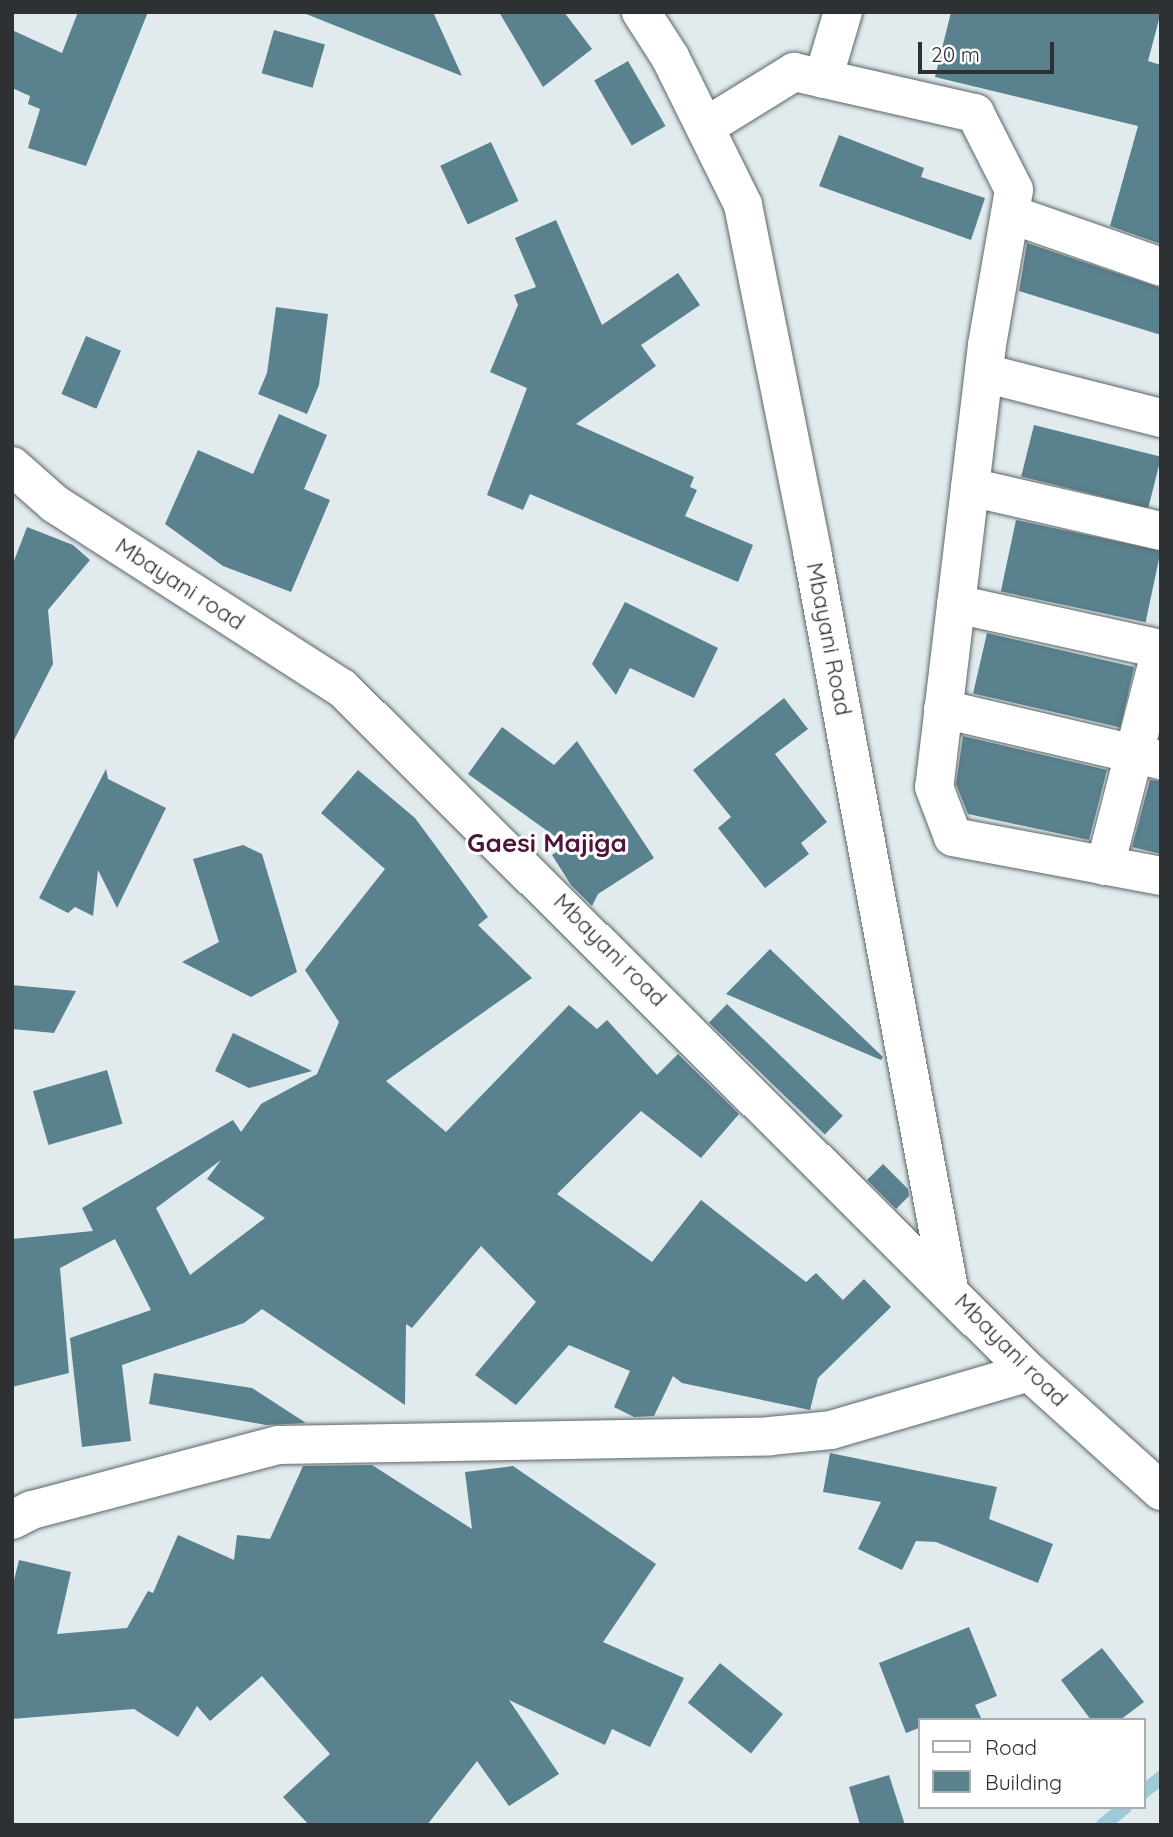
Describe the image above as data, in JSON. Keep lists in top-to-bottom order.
{
  "streets": {
    "street": ["Mbayani road", "Mbayani Road"]
  },
  "crossings": [
    ["Mbayani road", "Mbayani Road"]
  ],
  "districts": ["Gaesi Majiga"],
  "legend": ["Road", "Building"],
  "scale_bar": "20 m"
}
